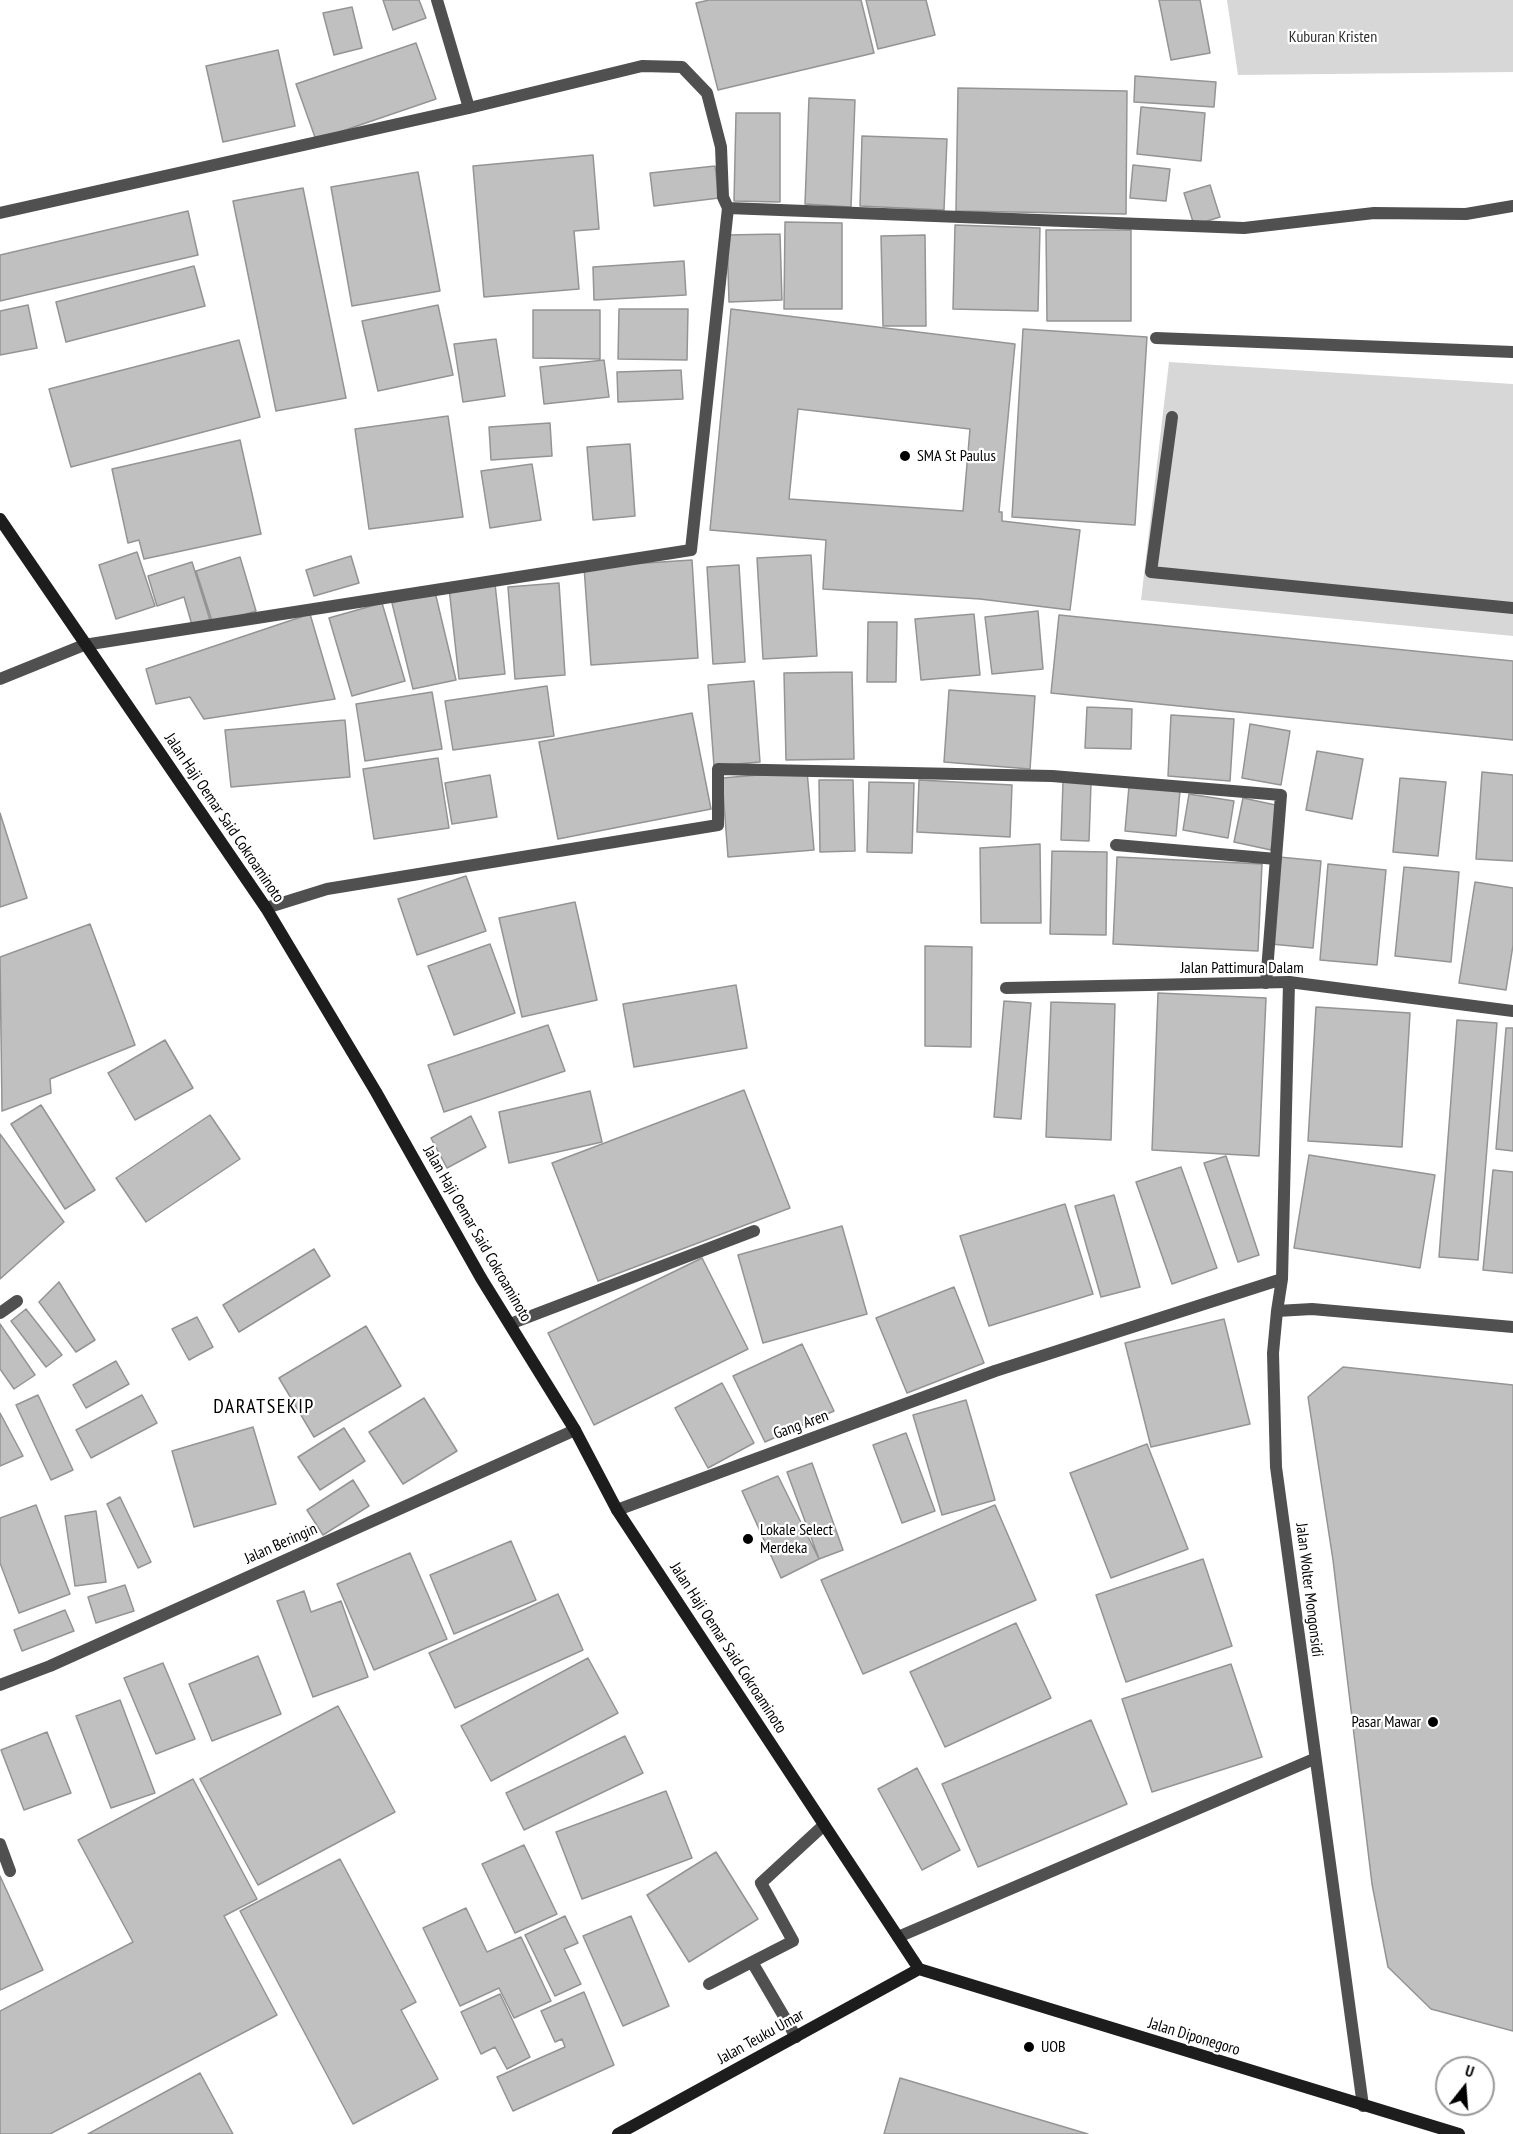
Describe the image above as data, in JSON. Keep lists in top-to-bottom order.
{
  "streets": {
    "street": [
      "Jalan Haji Oemar Said Cokroaminoto",
      "Jalan Pattimura Dalam",
      "Gang Aren",
      "Jalan Beringin",
      "Jalan Wolter Mongonsidi",
      "Jalan Teuku Umar",
      "Jalan Diponegoro"
    ]
  },
  "crossings": [
    ["Jalan Haji Oemar Said Cokroaminoto", "Gang Aren"],
    ["Jalan Haji Oemar Said Cokroaminoto", "Jalan Beringin"],
    ["Jalan Haji Oemar Said Cokroaminoto", "Jalan Teuku Umar"],
    ["Jalan Haji Oemar Said Cokroaminoto", "Jalan Diponegoro"],
    ["Jalan Pattimura Dalam", "Jalan Wolter Mongonsidi"],
    ["Gang Aren", "Jalan Wolter Mongonsidi"],
    ["Jalan Wolter Mongonsidi", "Jalan Diponegoro"],
    ["Jalan Teuku Umar", "Jalan Diponegoro"]
  ],
  "districts": ["DARATSEKIP"],
  "parks": ["Kuburan Kristen"],
  "places": [
    "SMA St Paulus",
    "Lokale Select Merdeka",
    "Pasar Mawar",
    "UOB"
  ],
  "north": "top"
}
